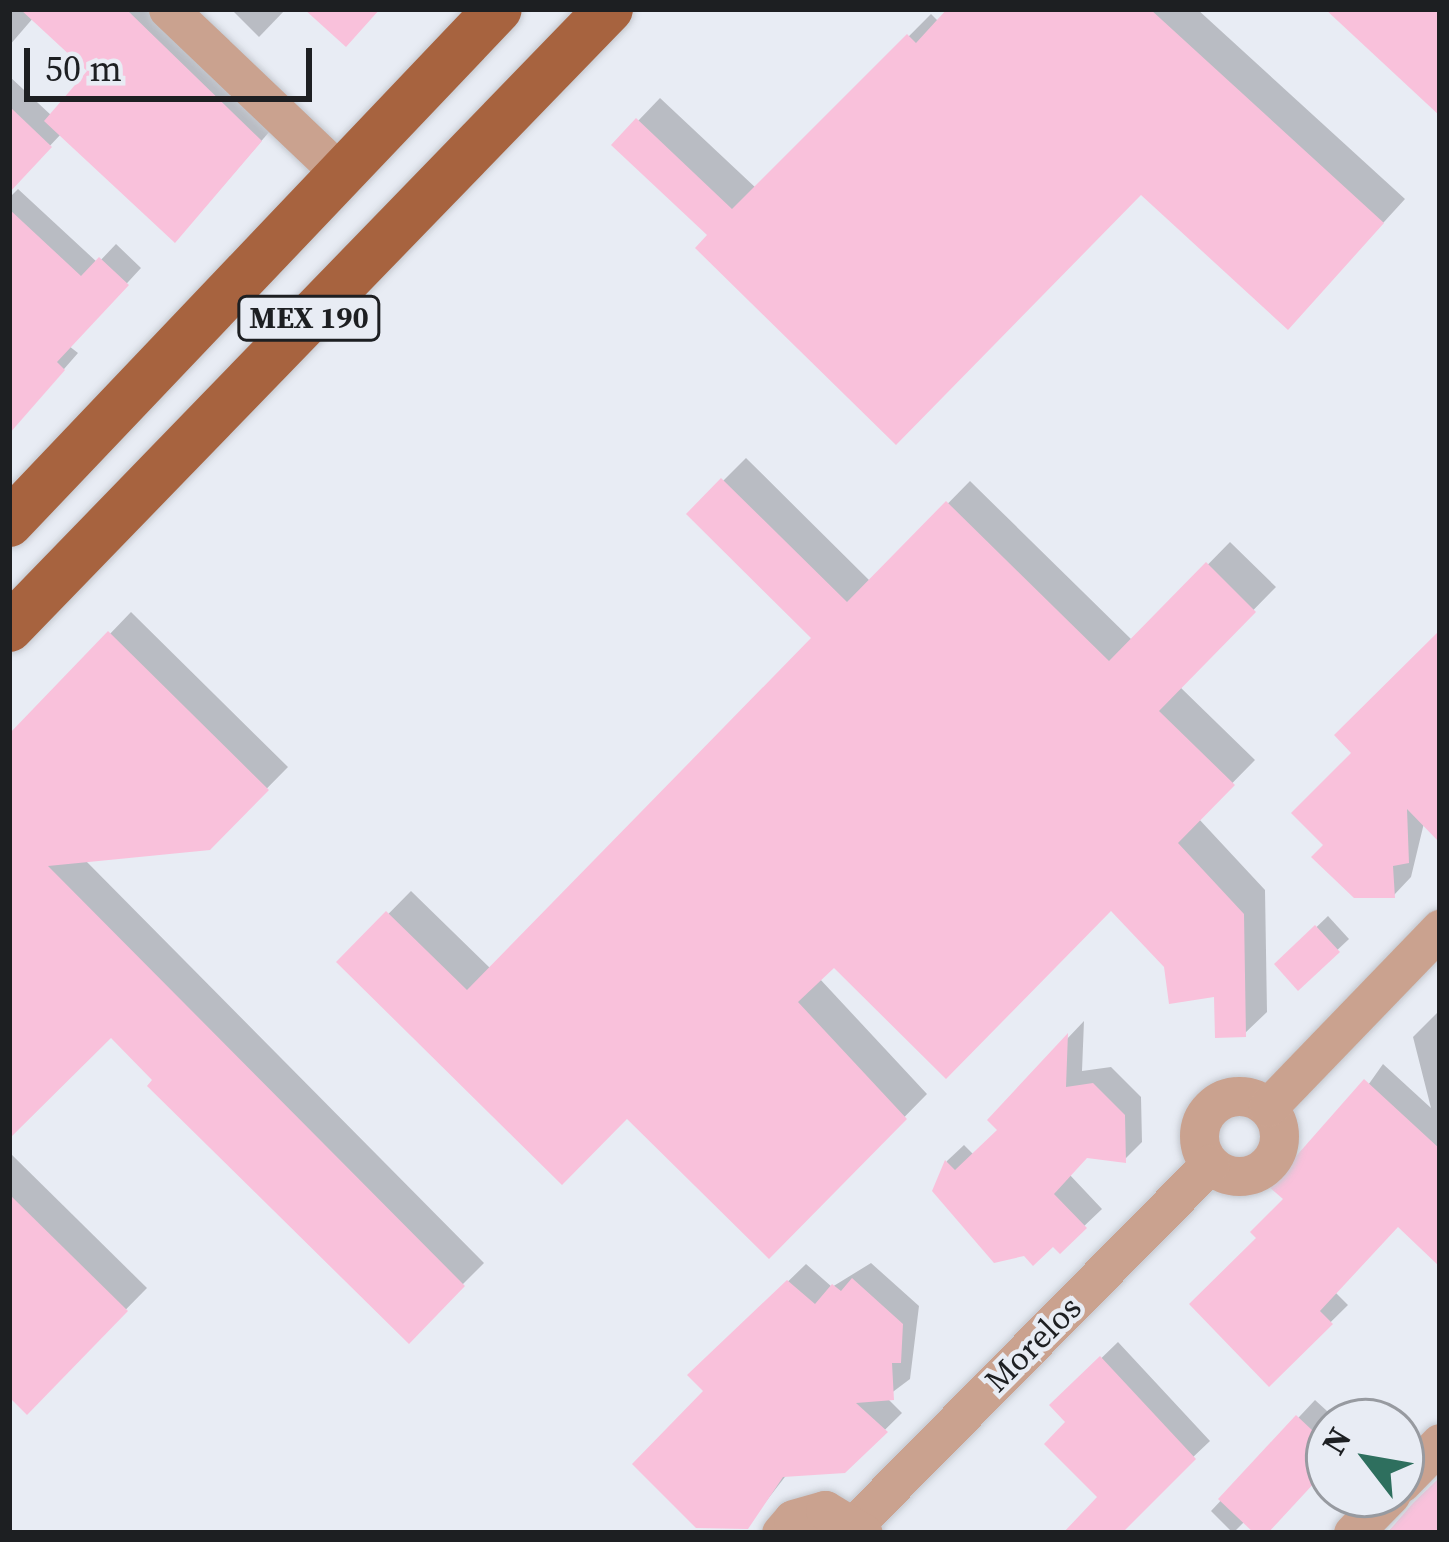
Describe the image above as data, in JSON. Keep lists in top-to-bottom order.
{
  "streets": {
    "main road": ["MEX 190"],
    "street": ["Morelos"]
  },
  "scale_bar": "50 m",
  "north": "top left"
}
